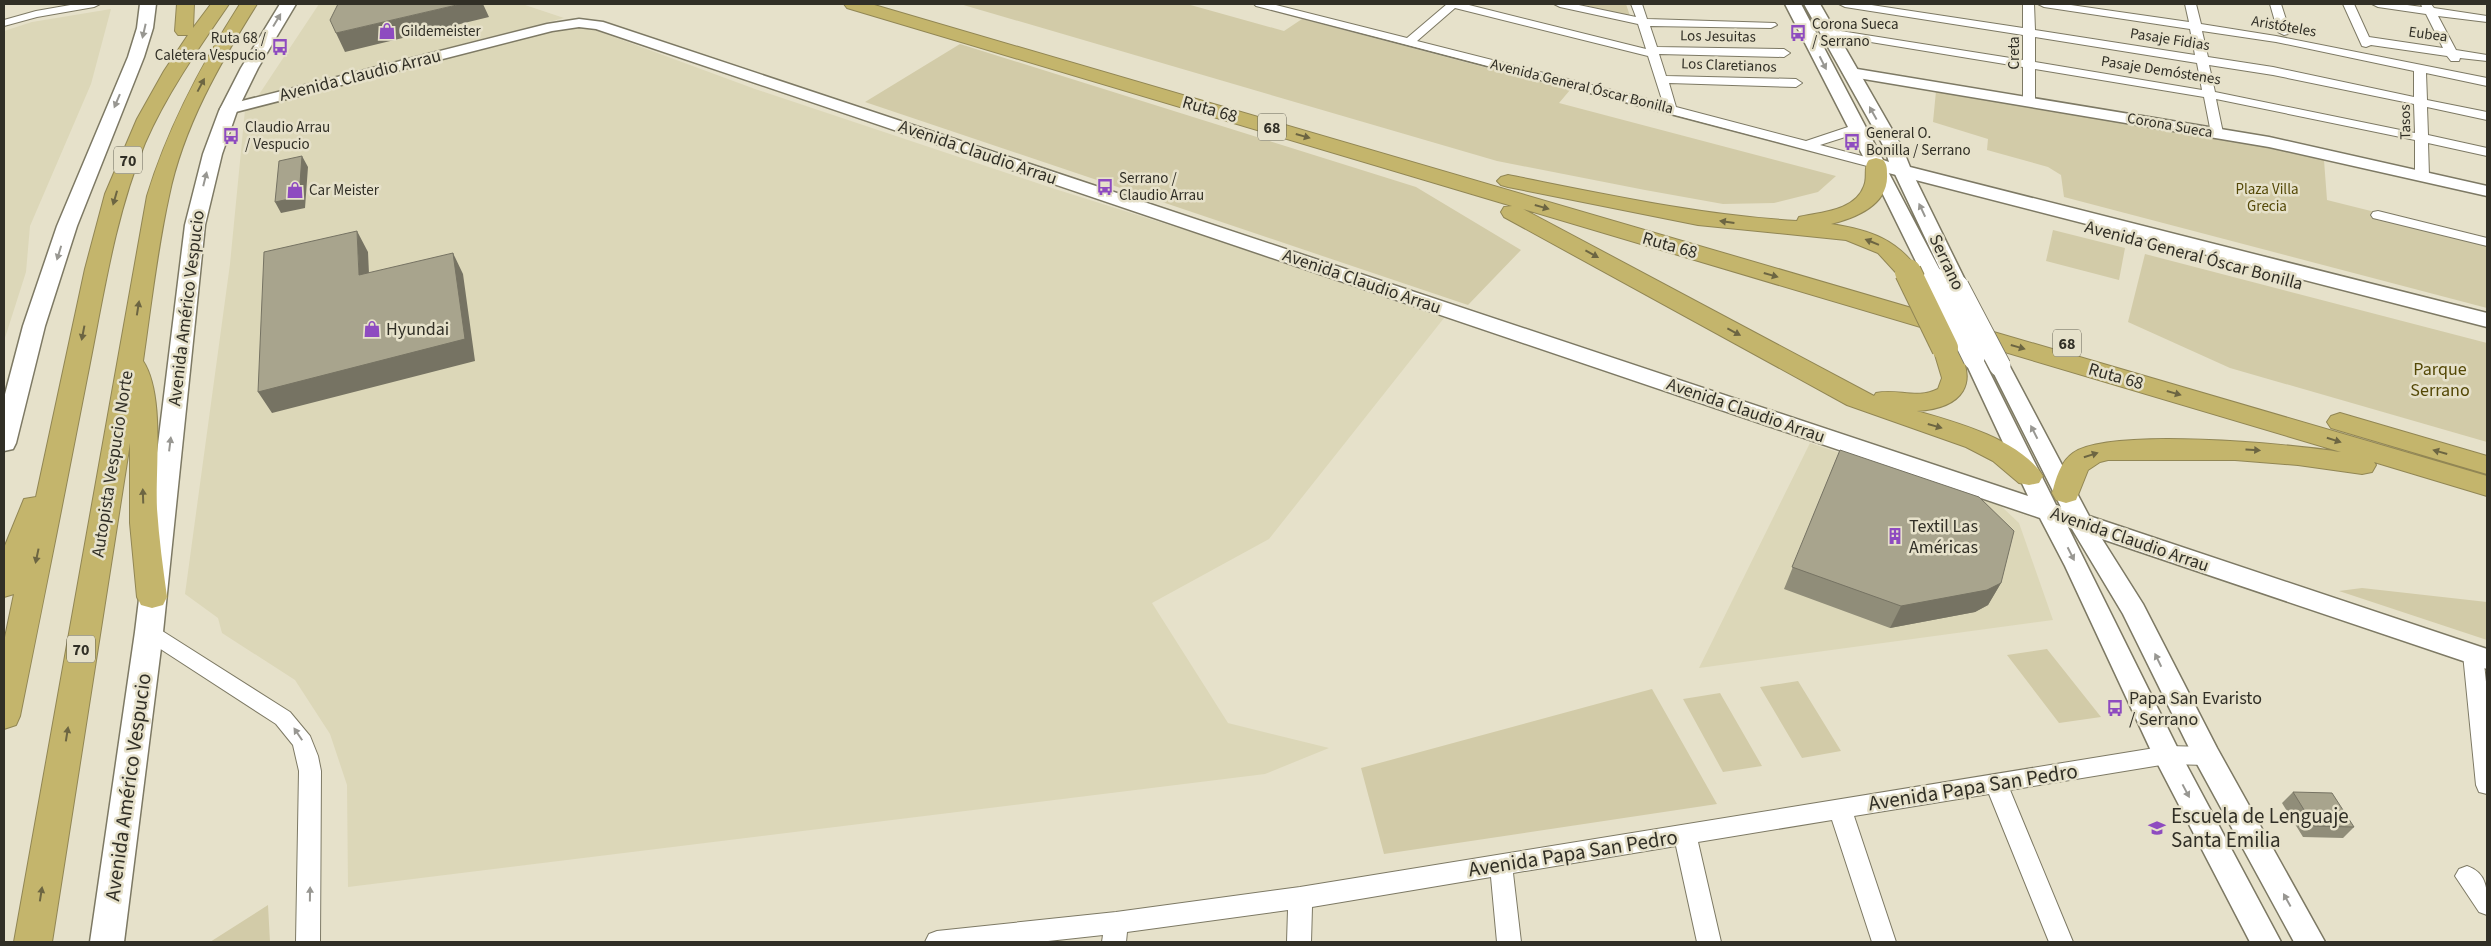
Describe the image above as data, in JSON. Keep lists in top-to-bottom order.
{
  "streets": {
    "highway": [
      "Ruta 68",
      "68",
      "70",
      "Autopista Vespucio Norte"
    ],
    "main road": ["Avenida General Óscar Bonilla", "Serrano", "Avenida Américo Vespucio"],
    "street": [
      "Aristóteles",
      "Eubea",
      "Los Jesuitas",
      "Pasaje Fidias",
      "Creta",
      "Los Claretianos",
      "Pasaje Demóstenes",
      "Avenida Claudio Arrau",
      "Tasos",
      "Corona Sueca",
      "Avenida Papa San Pedro"
    ]
  },
  "crossings": [
    ["Aristóteles", "Tasos"],
    ["Pasaje Fidias", "Creta"],
    ["Pasaje Fidias", "Tasos"],
    ["Creta", "Pasaje Demóstenes"],
    ["Creta", "Corona Sueca"],
    ["Pasaje Demóstenes", "Tasos"],
    ["Pasaje Demóstenes", "Serrano"],
    ["Avenida Claudio Arrau", "Serrano"],
    ["Avenida Claudio Arrau", "Avenida Américo Vespucio"],
    ["Avenida General Óscar Bonilla", "Serrano"],
    ["Tasos", "Corona Sueca"],
    ["Corona Sueca", "Serrano"]
  ],
  "parks": ["Plaza Villa Grecia", "Parque Serrano"],
  "places": {
    "shop": ["Gildemeister", "Car Meister", "Hyundai"],
    "bus stop": [
      "Corona Sueca / Serrano",
      "Ruta 68 / Caletera Vespucio",
      "Claudio Arrau / Vespucio",
      "General O. Bonilla / Serrano",
      "Serrano / Claudio Arrau",
      "Papa San Evaristo / Serrano"
    ],
    "building": ["Textil Las Américas"],
    "school or university": ["Escuela de Lenguaje Santa Emilia"]
  }
}
